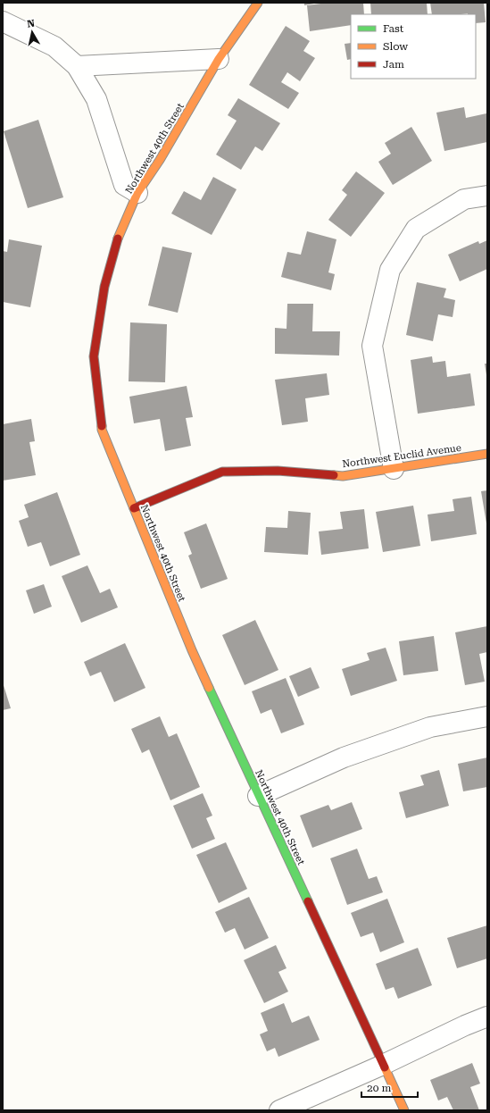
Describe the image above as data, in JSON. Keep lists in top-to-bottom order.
{
  "streets": {
    "street": ["Northwest 40th Street", "Northwest Euclid Avenue"]
  },
  "crossings": [
    ["Northwest 40th Street", "Northwest Euclid Avenue"]
  ],
  "legend": ["Fast", "Slow", "Jam"],
  "scale_bar": "20 m",
  "north": "top"
}
